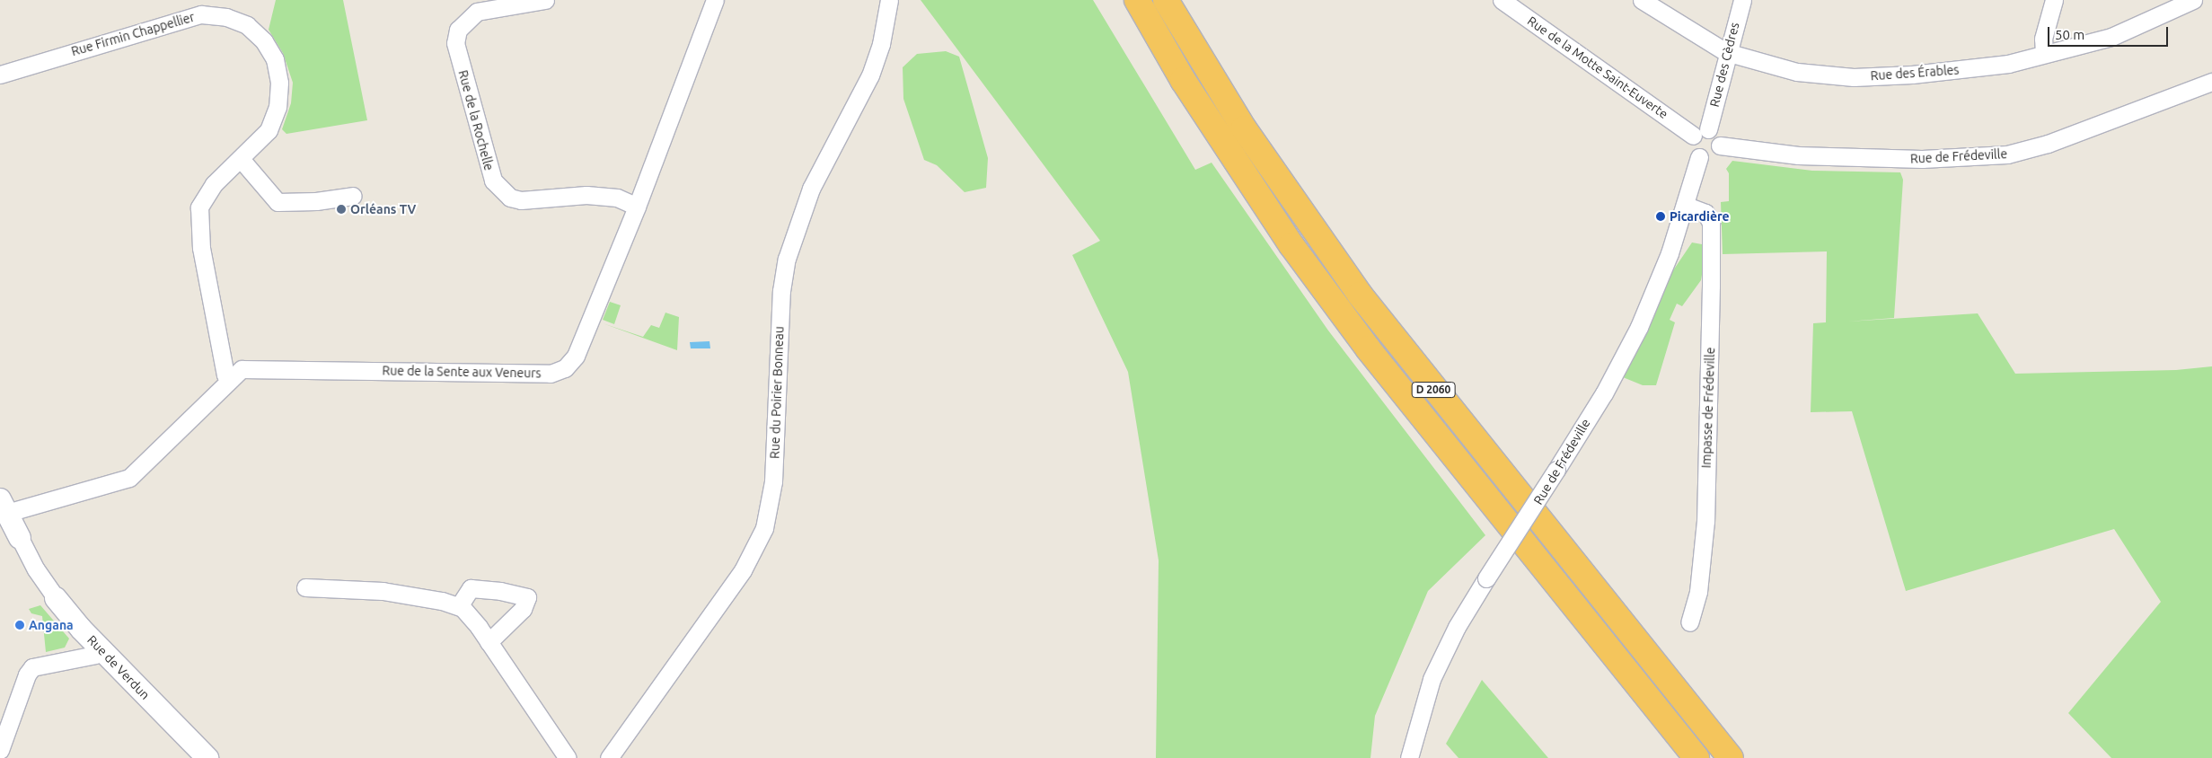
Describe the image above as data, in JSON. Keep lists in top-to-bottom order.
{
  "streets": {
    "highway": ["D 2060"],
    "street": [
      "Rue Firmin Chappellier",
      "Rue des Cèdres",
      "Rue de la Motte Saint-Euverte",
      "Rue des Érables",
      "Rue de la Rochelle",
      "Rue de Frédeville",
      "Rue de la Sente aux Veneurs",
      "Rue du Poirier Bonneau",
      "Impasse de Frédeville",
      "Rue de Verdun"
    ]
  },
  "crossings": [
    ["Rue Firmin Chappellier", "Rue de la Sente aux Veneurs"],
    ["Rue des Cèdres", "Rue de la Motte Saint-Euverte"],
    ["Rue des Cèdres", "Rue des Érables"],
    ["Rue des Cèdres", "Rue de Frédeville"],
    ["Rue de la Motte Saint-Euverte", "Rue de Frédeville"],
    ["Rue de la Rochelle", "Rue de la Sente aux Veneurs"],
    ["Rue de Frédeville", "Impasse de Frédeville"],
    ["Rue de la Sente aux Veneurs", "Rue de Verdun"]
  ],
  "places": ["Orléans TV", "Picardière", "Angana"],
  "scale_bar": "50 m"
}
